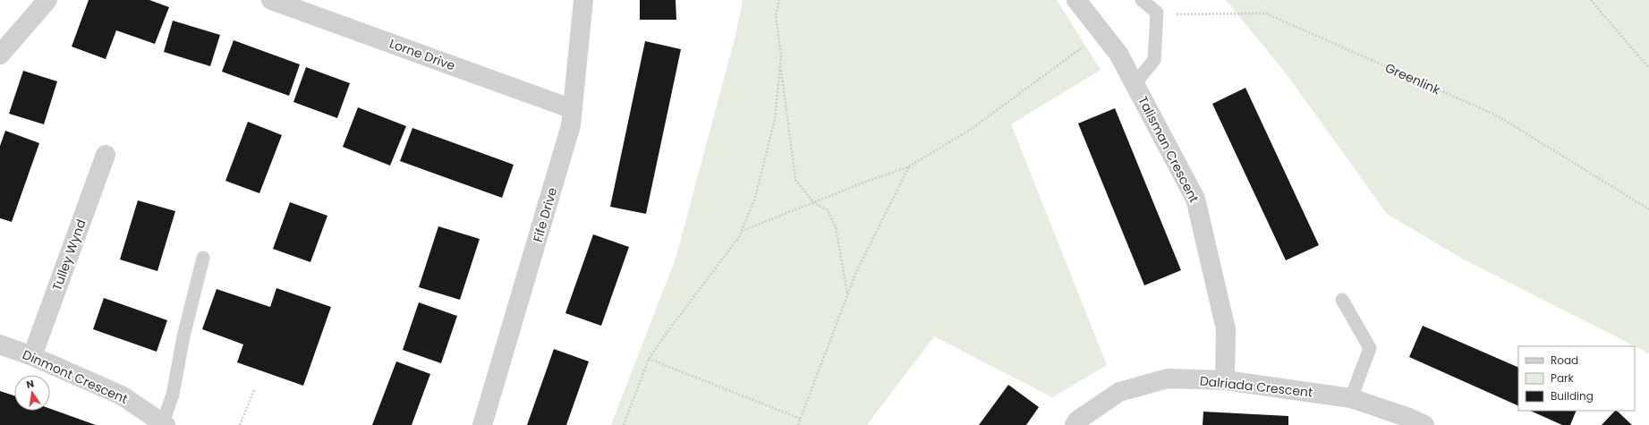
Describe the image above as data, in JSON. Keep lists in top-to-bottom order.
{
  "streets": {
    "street": [
      "Lorne Drive",
      "Talisman Crescent",
      "Fife Drive",
      "Tulley Wynd",
      "Dinmont Crescent",
      "Dalriada Crescent"
    ],
    "path": ["Greenlink"]
  },
  "crossings": [
    ["Lorne Drive", "Fife Drive"],
    ["Talisman Crescent", "Dalriada Crescent"],
    ["Tulley Wynd", "Dinmont Crescent"]
  ],
  "legend": ["Road", "Park", "Building"],
  "north": "top"
}
